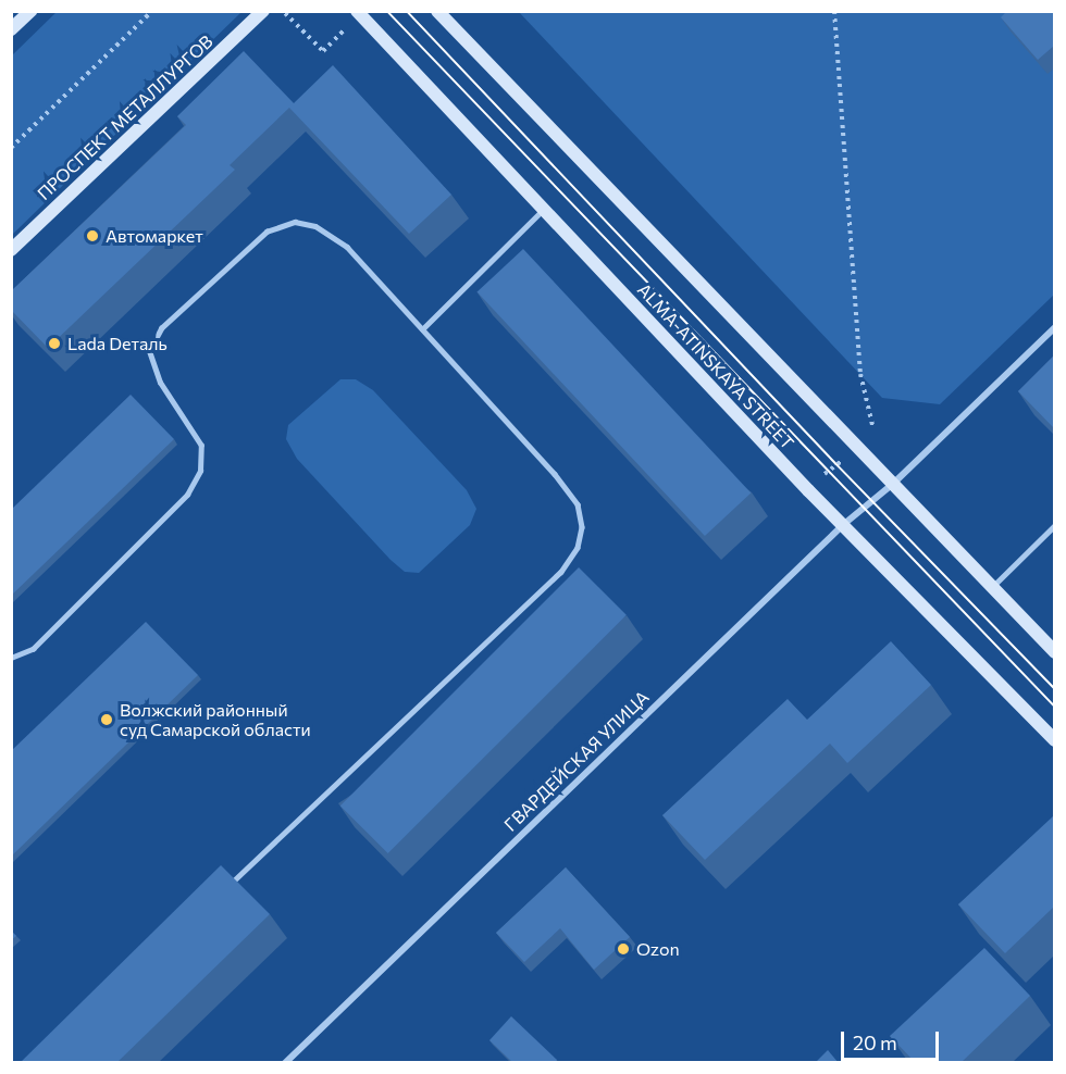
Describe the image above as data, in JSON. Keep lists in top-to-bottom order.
{
  "streets": {
    "street": ["ПРОСПЕКТ МЕТАЛЛУРГОВ", "ALMA-ATINSKAYA STREET", "ГВАРДЕЙСКАЯ УЛИЦА"]
  },
  "crossings": [
    ["ALMA-ATINSKAYA STREET", "ГВАРДЕЙСКАЯ УЛИЦА"]
  ],
  "places": [
    "Автомаркет",
    "Lada Dеталь",
    "Волжский районный суд Самарской области",
    "Ozon"
  ],
  "scale_bar": "20 m"
}
